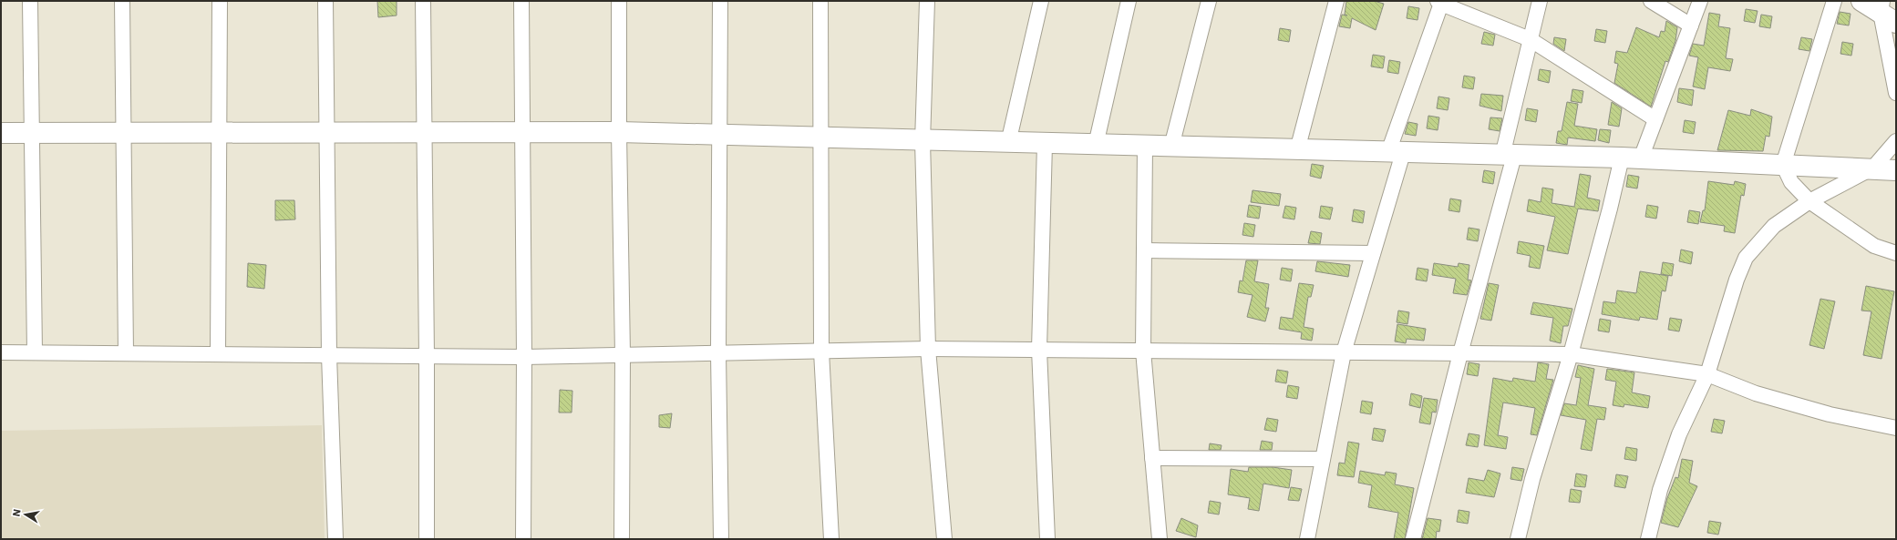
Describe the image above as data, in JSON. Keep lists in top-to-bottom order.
{
  "north": "left"
}
